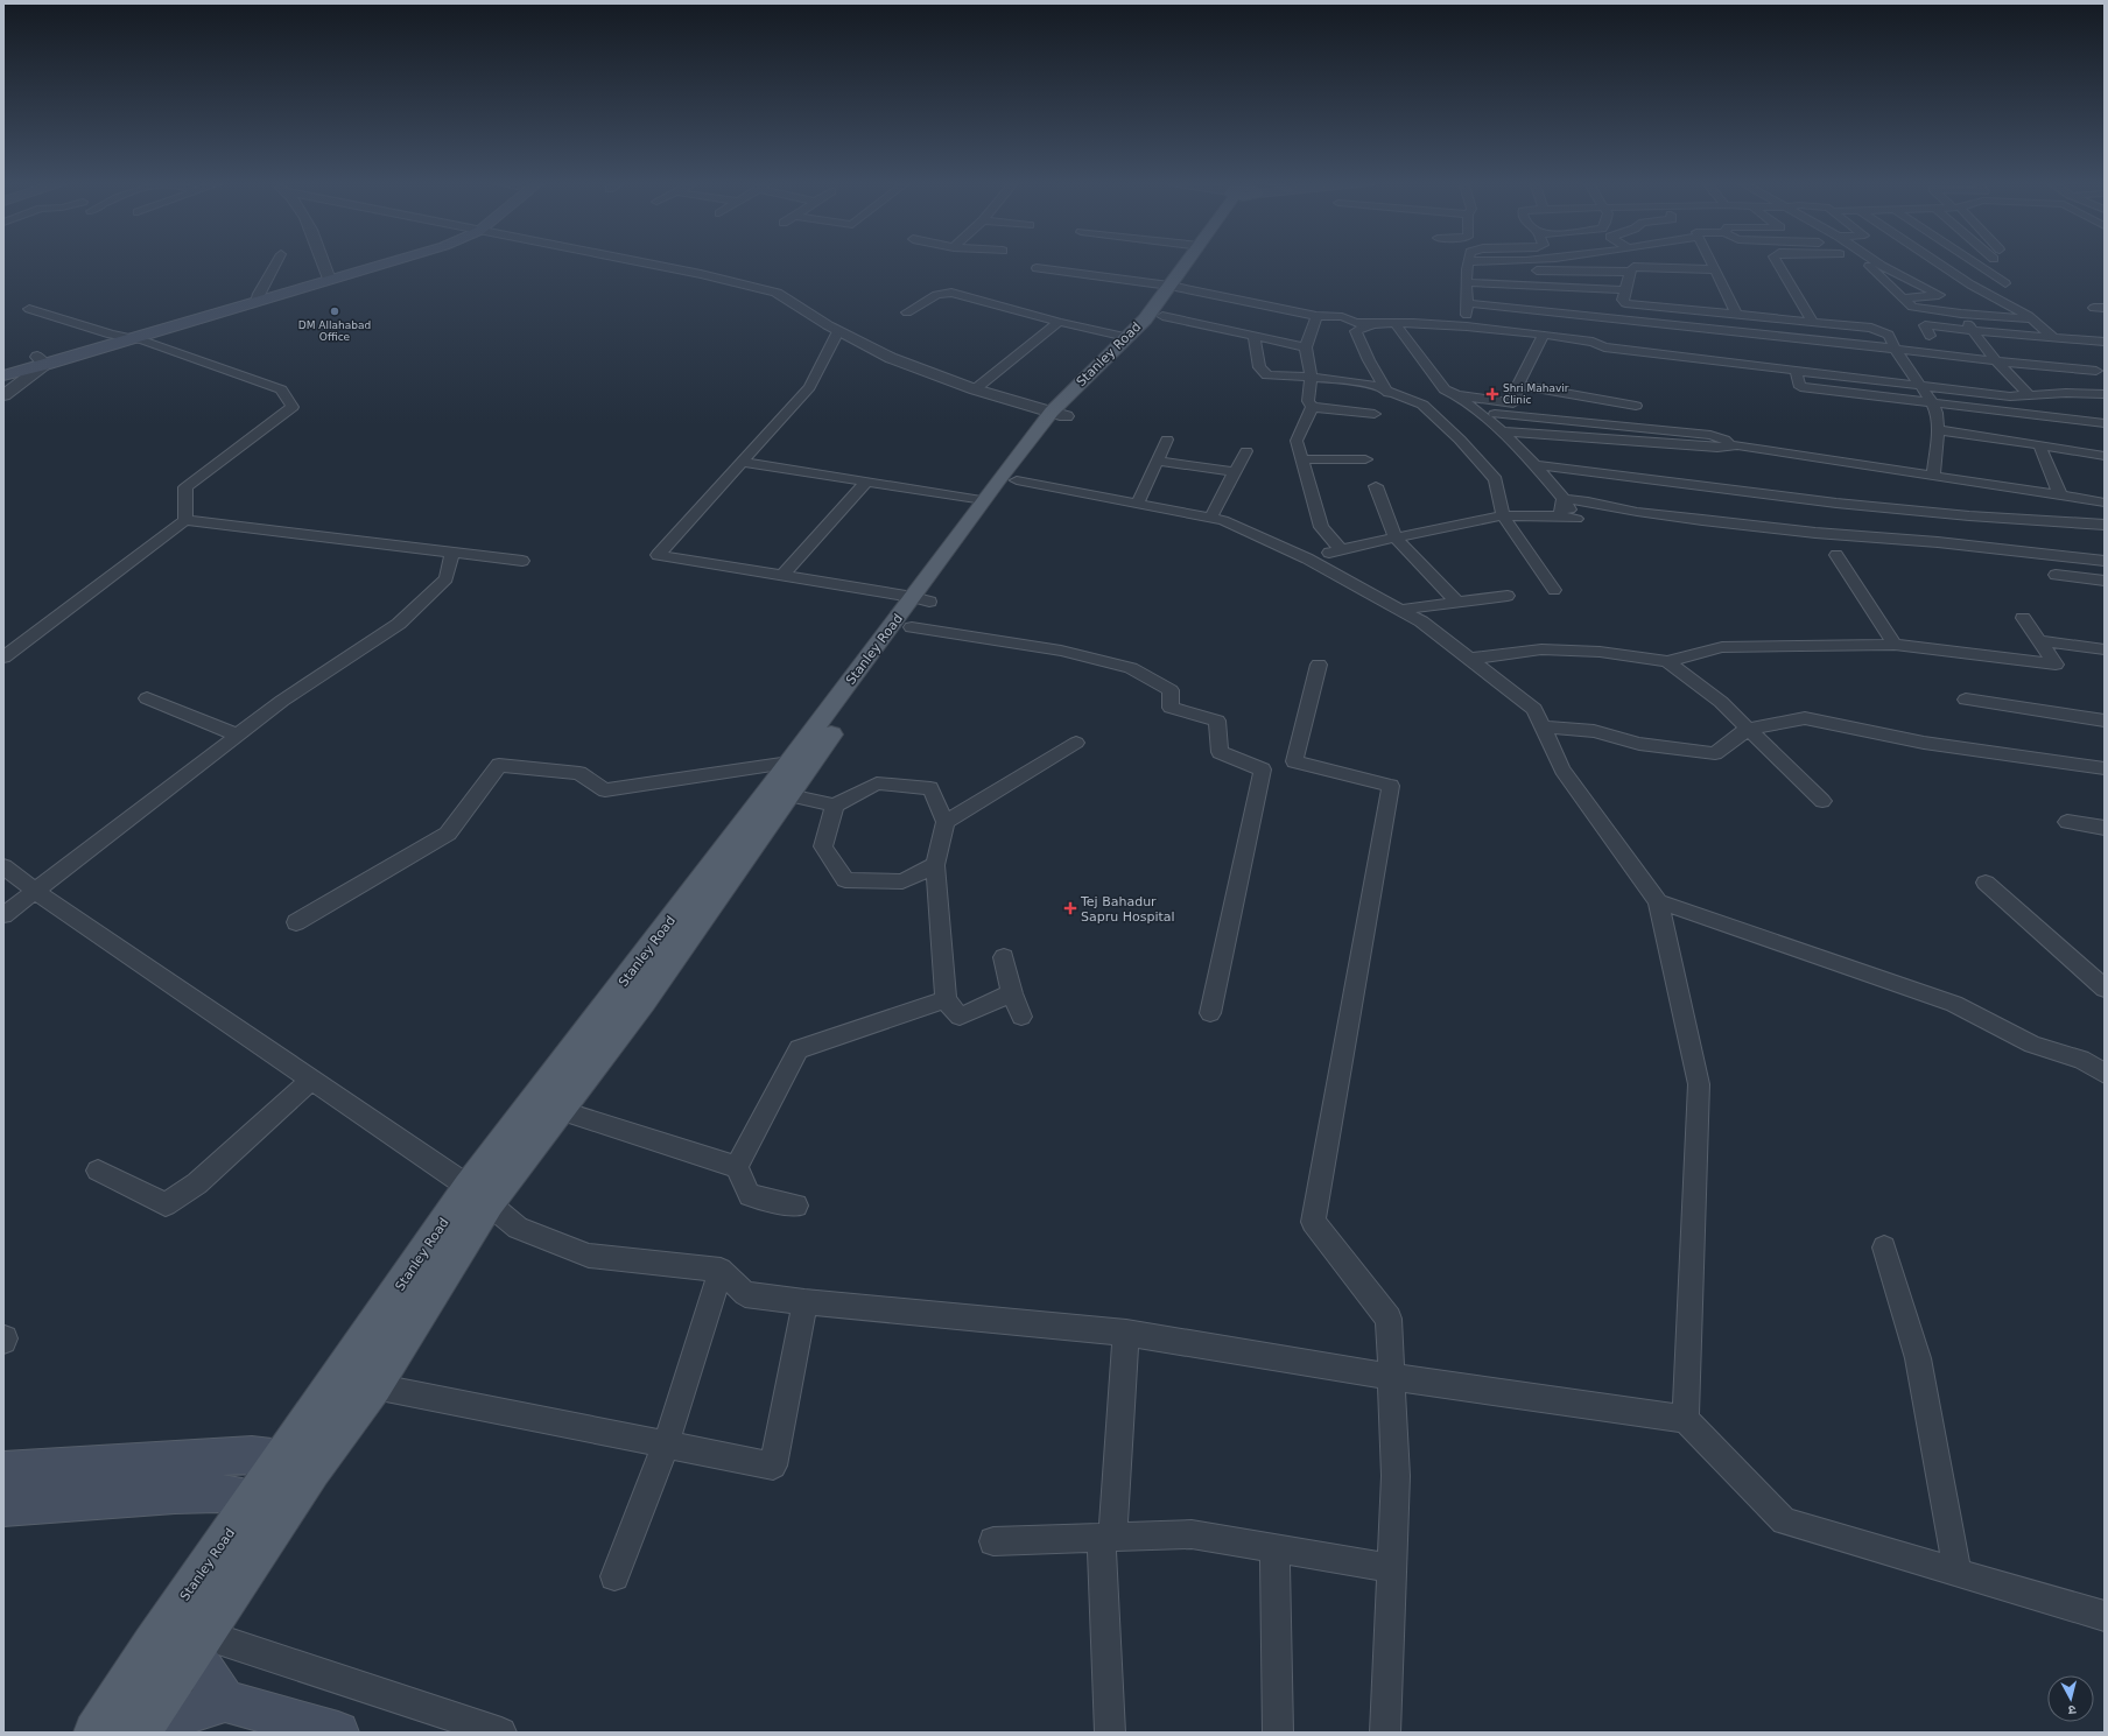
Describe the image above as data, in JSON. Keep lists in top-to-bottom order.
{
  "streets": {
    "main road": ["Stanley Road"]
  },
  "places": {
    "other": ["DM Allahabad Office"],
    "health": ["Shri Mahavir Clinic", "Tej Bahadur Sapru Hospital"]
  },
  "north": "bottom"
}
